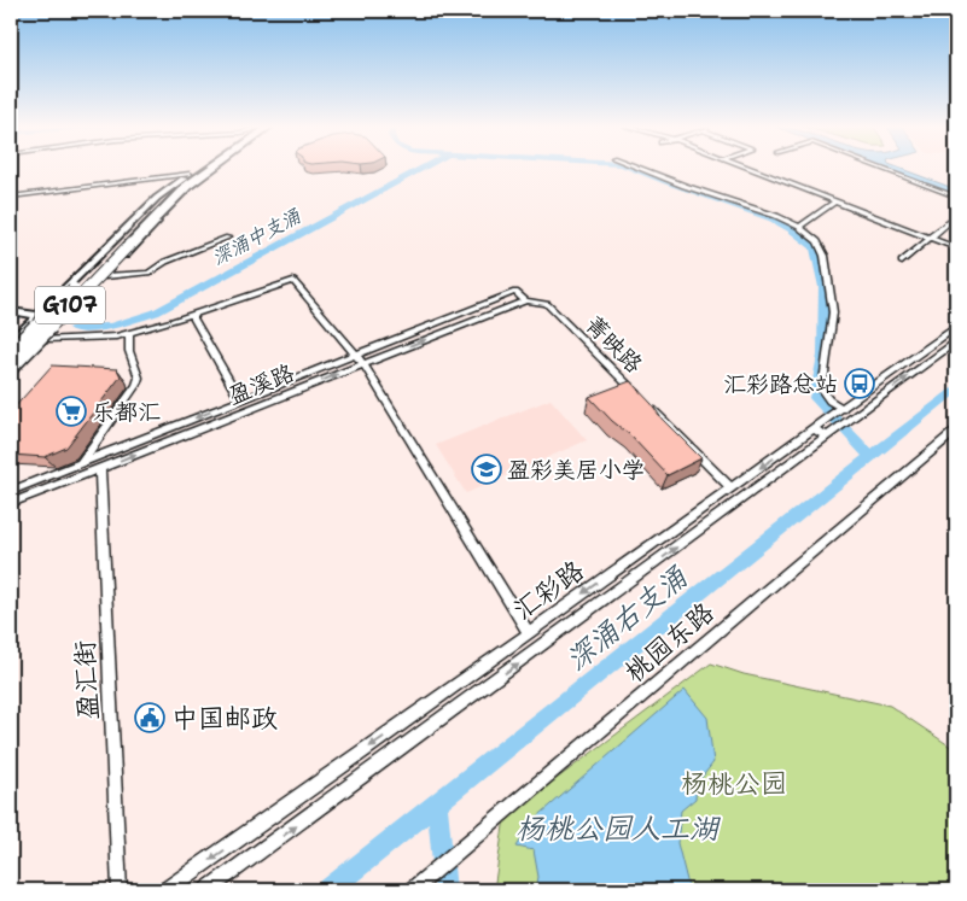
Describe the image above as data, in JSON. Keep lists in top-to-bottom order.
{
  "streets": {
    "highway": ["G107"],
    "street": [
      "菁映路",
      "盈溪路",
      "汇彩路",
      "桃园东路",
      "盈汇街"
    ]
  },
  "crossings": [
    ["菁映路", "盈溪路"],
    ["菁映路", "汇彩路"],
    ["盈溪路", "盈汇街"]
  ],
  "water": ["深涌中支涌", "深涌右支涌", "杨桃公园人工湖"],
  "parks": ["杨桃公园"],
  "places": {
    "bus stop": ["汇彩路总站"],
    "supermarket": ["乐都汇"],
    "school or university": ["盈彩美居小学"],
    "public building": ["中国邮政"]
  }
}
